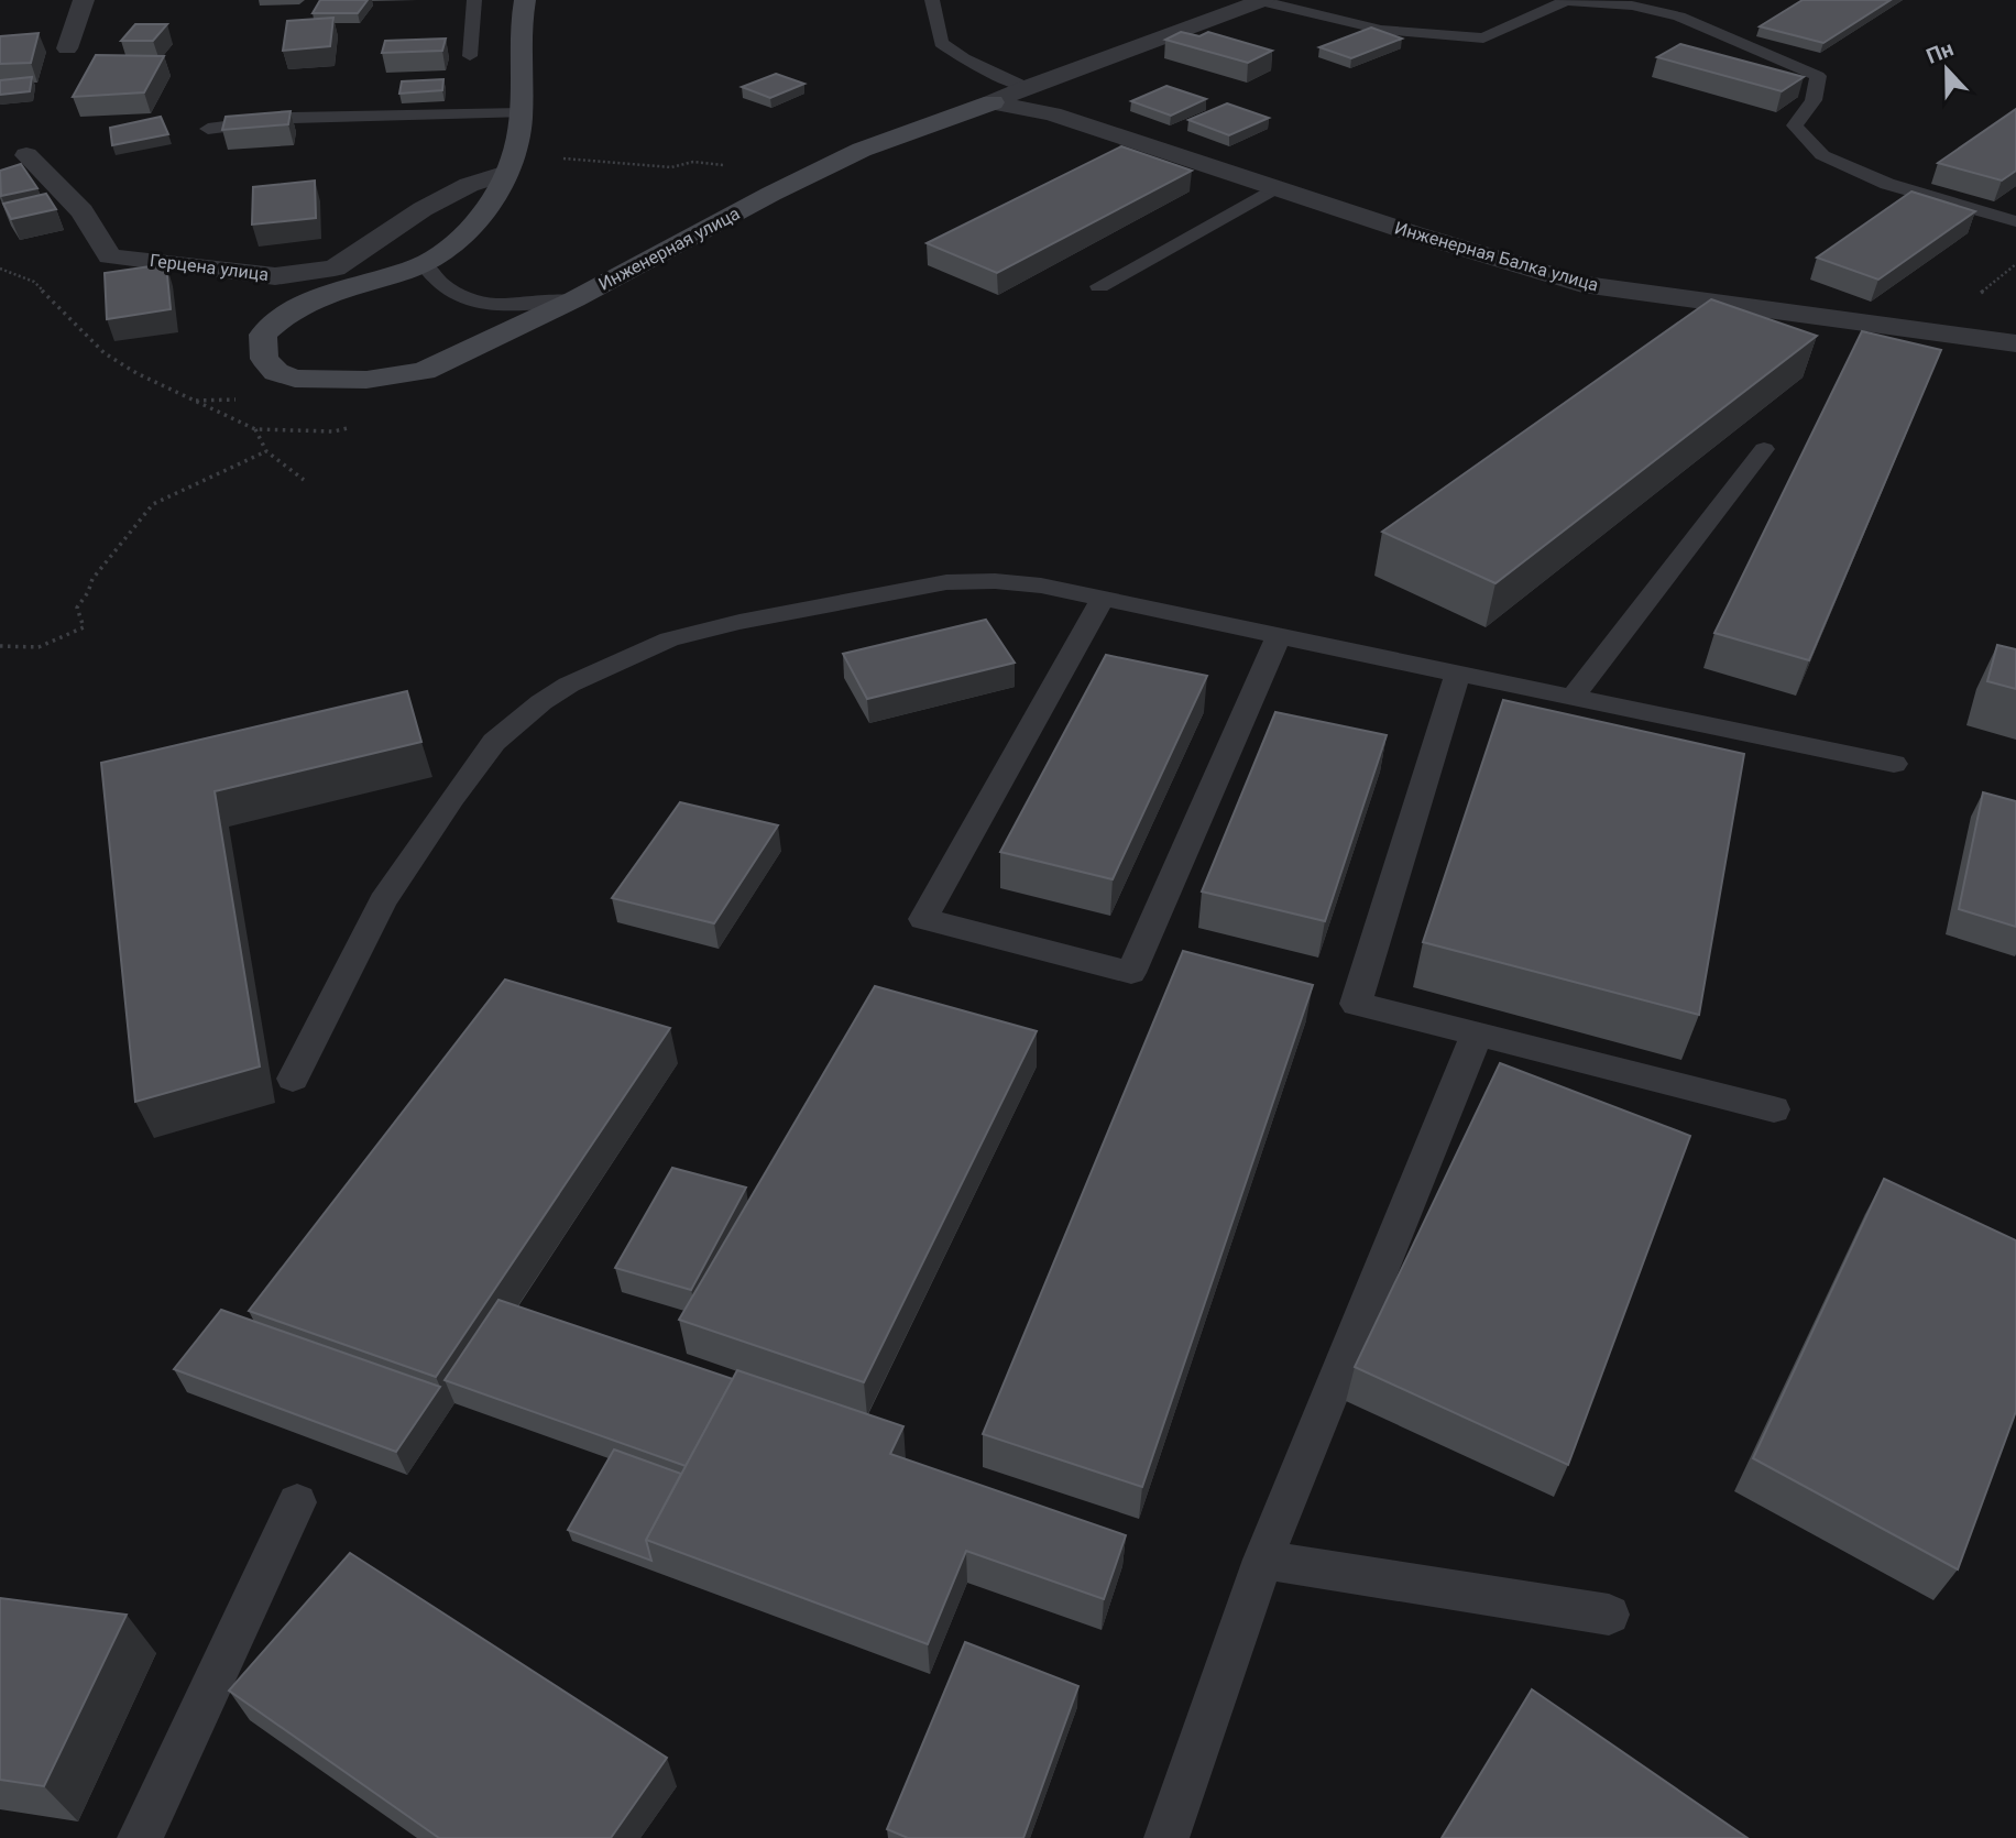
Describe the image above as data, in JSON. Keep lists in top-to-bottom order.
{
  "streets": {
    "street": ["Инженерная улица", "Инженерная Балка улица", "Герцена улица"]
  },
  "crossings": [
    ["Инженерная улица", "Инженерная Балка улица"]
  ],
  "north": "top"
}
